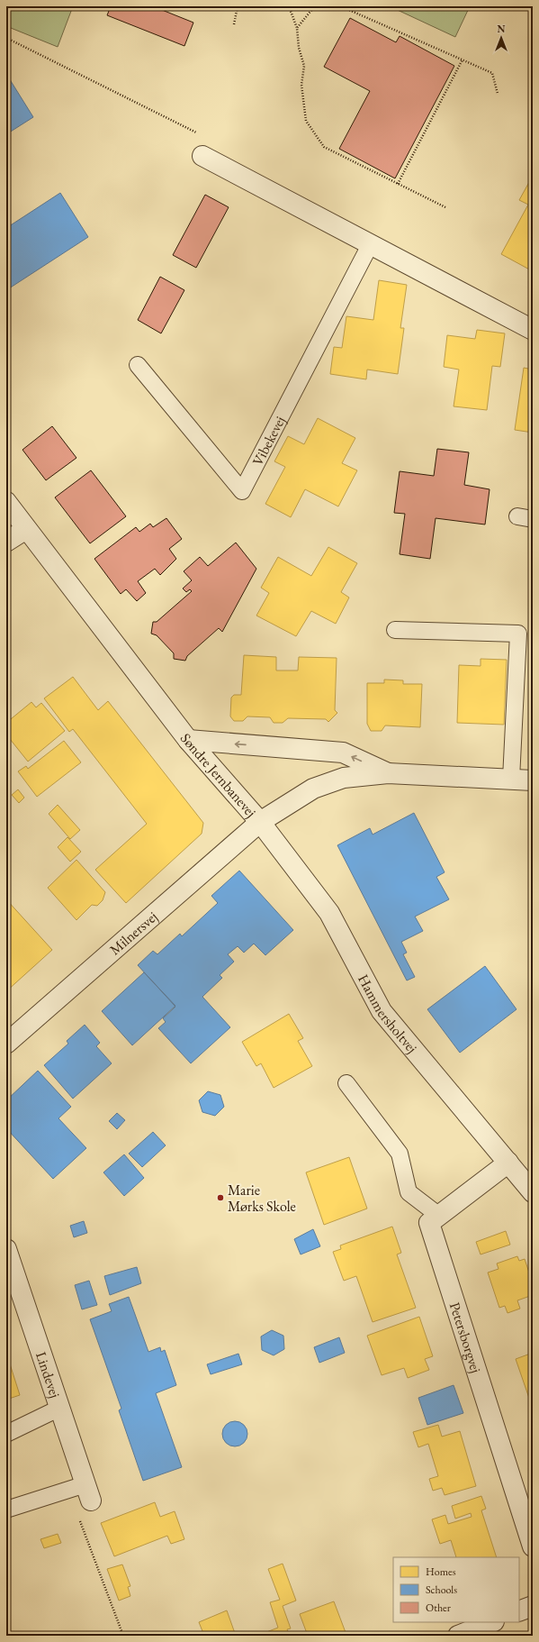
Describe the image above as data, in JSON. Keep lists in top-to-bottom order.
{
  "streets": {
    "street": [
      "Søndre Jernbanevej",
      "Milnersvej",
      "Hammersholtvej",
      "Petersborgvej",
      "Lindevej"
    ],
    "lane": ["Vibekevej"]
  },
  "crossings": [
    ["Søndre Jernbanevej", "Milnersvej"],
    ["Søndre Jernbanevej", "Hammersholtvej"],
    ["Milnersvej", "Hammersholtvej"],
    ["Hammersholtvej", "Petersborgvej"]
  ],
  "places": ["Marie Mørks Skole"],
  "legend": ["Homes", "Schools", "Other"],
  "north": "top"
}
